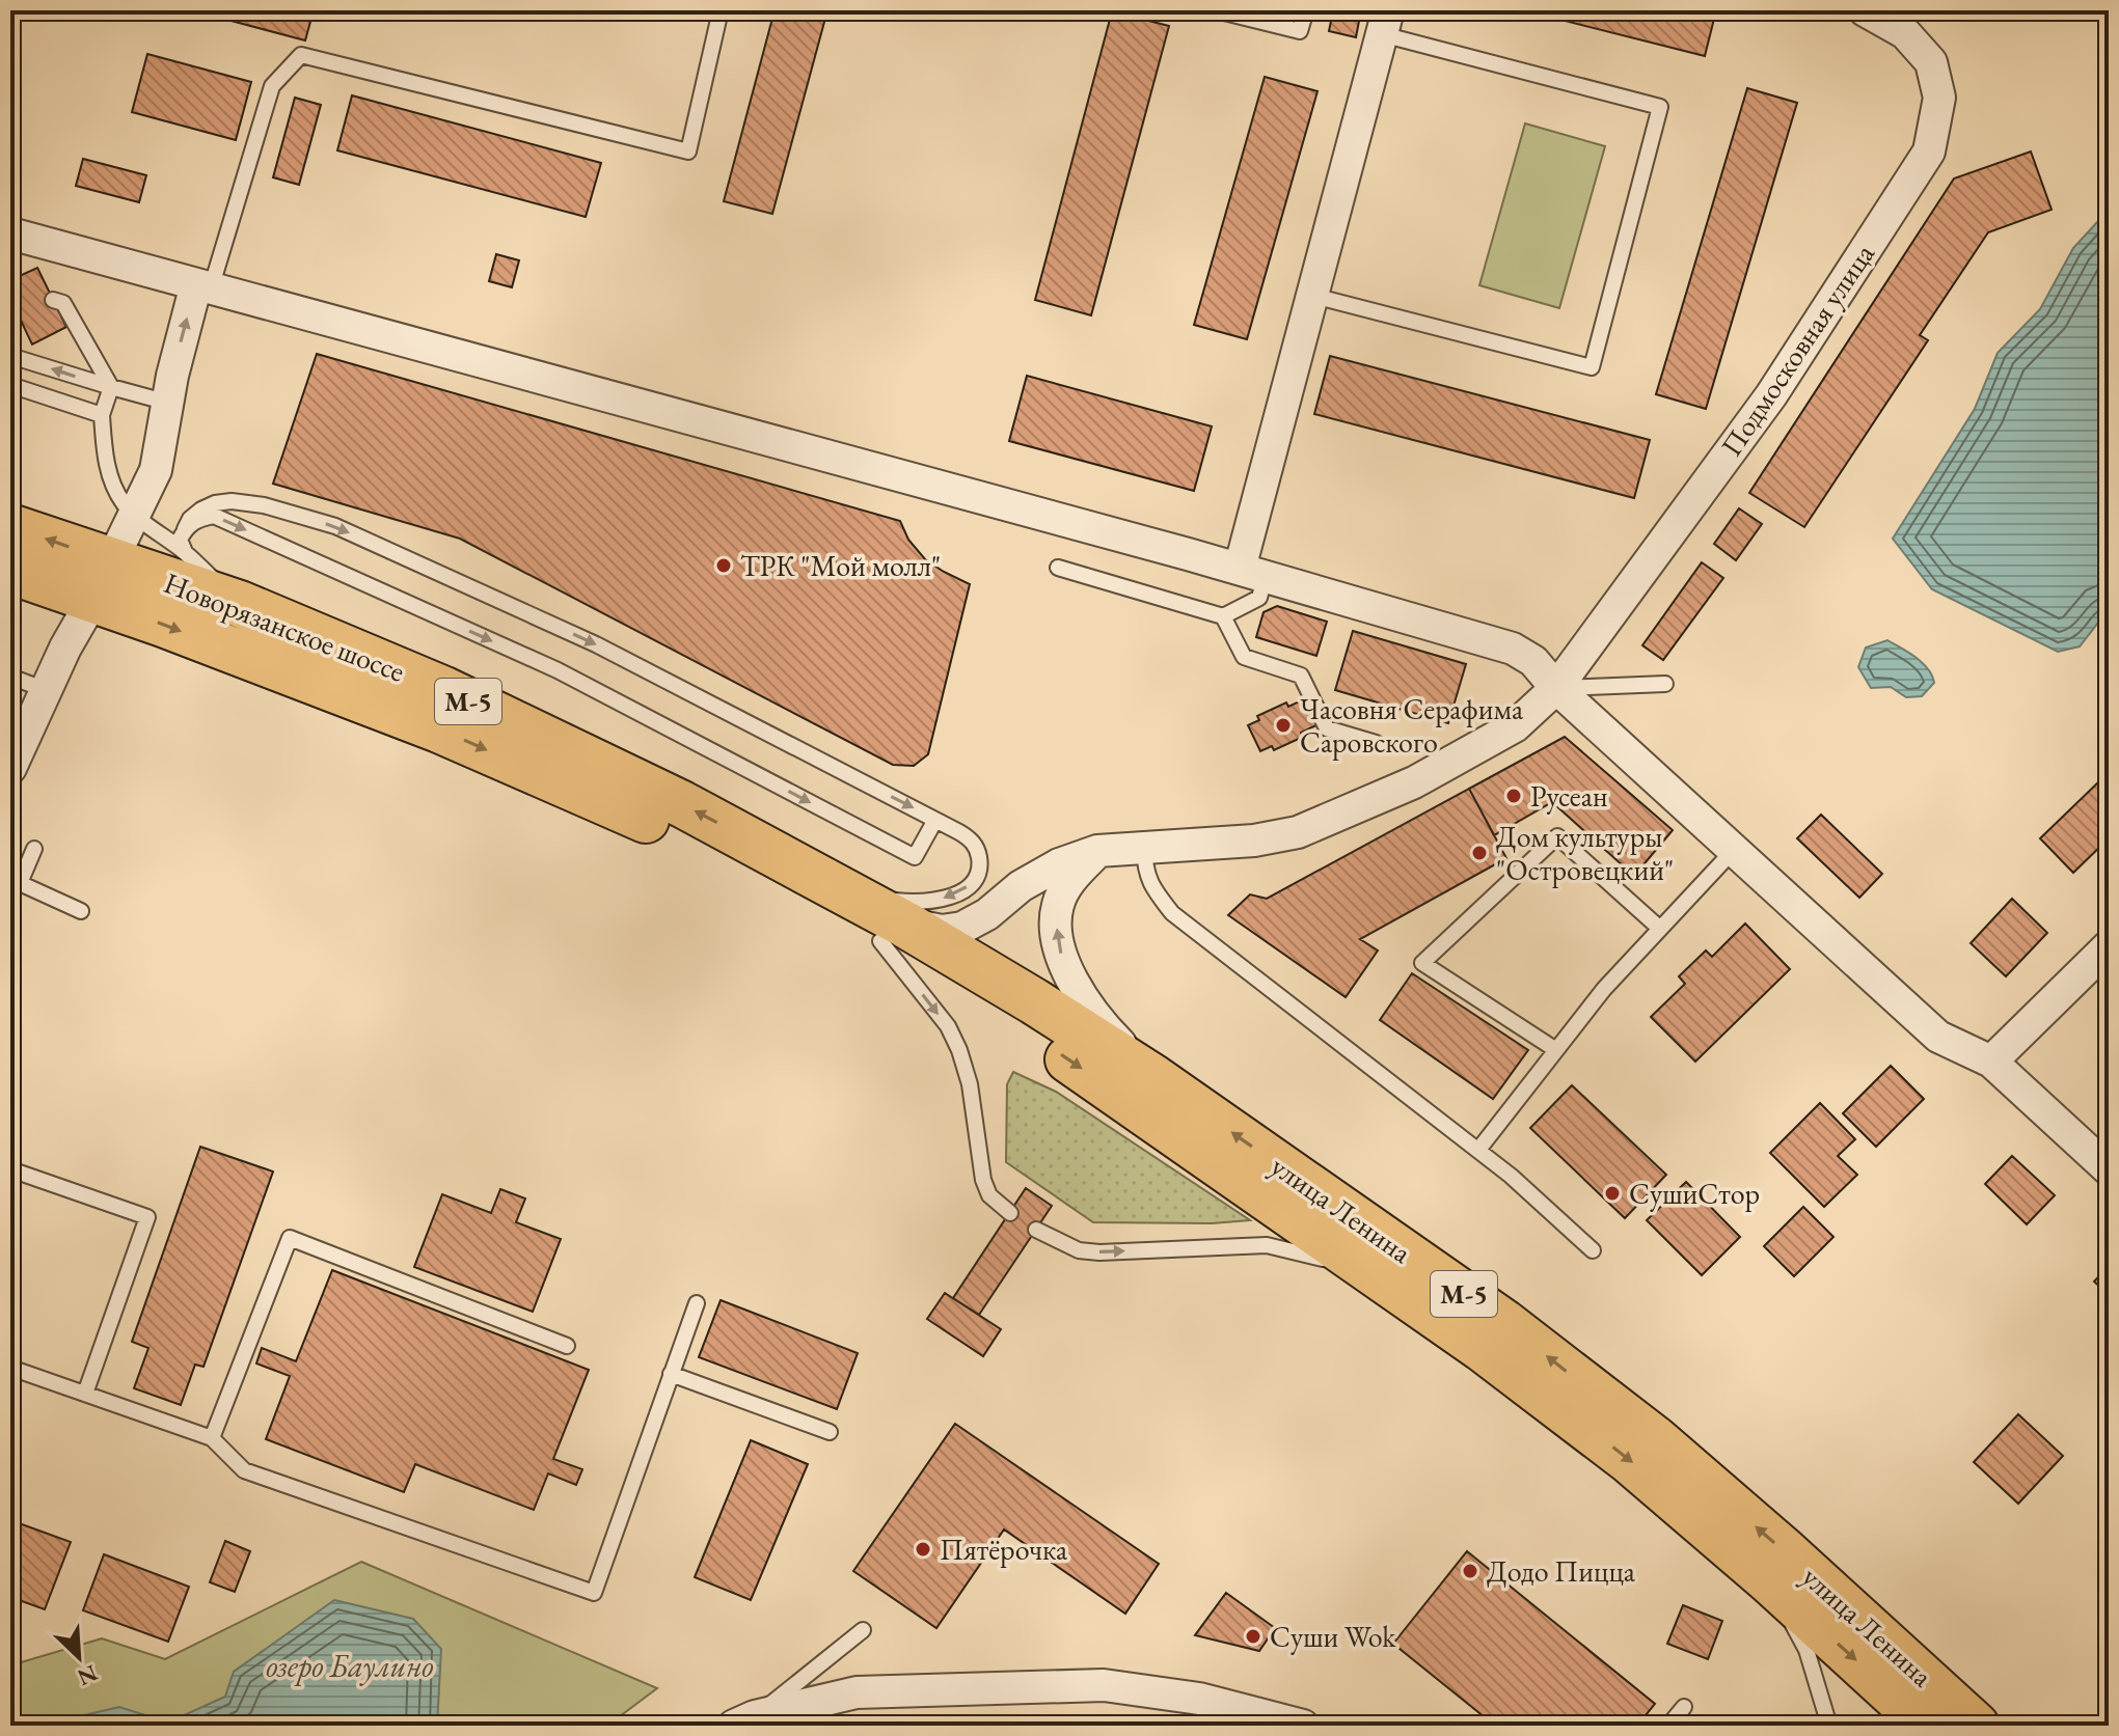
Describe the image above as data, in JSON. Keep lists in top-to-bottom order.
{
  "streets": {
    "main road": ["Новорязанское шоссе", "М-5", "улица Ленина"],
    "street": ["Подмосковная улица"]
  },
  "crossings": [
    ["Подмосковная улица", "Новорязанское шоссе"],
    ["Подмосковная улица", "улица Ленина"],
    ["Новорязанское шоссе", "улица Ленина"]
  ],
  "water": ["озеро Баулино"],
  "places": [
    "ТРК \"Мой молл\"",
    "Часовня Серафима Саровского",
    "Русеан",
    "Дом культуры \"Островецкий\"",
    "СушиСтор",
    "Пятёрочка",
    "Додо Пицца",
    "Суши Wok"
  ],
  "north": "bottom right"
}
